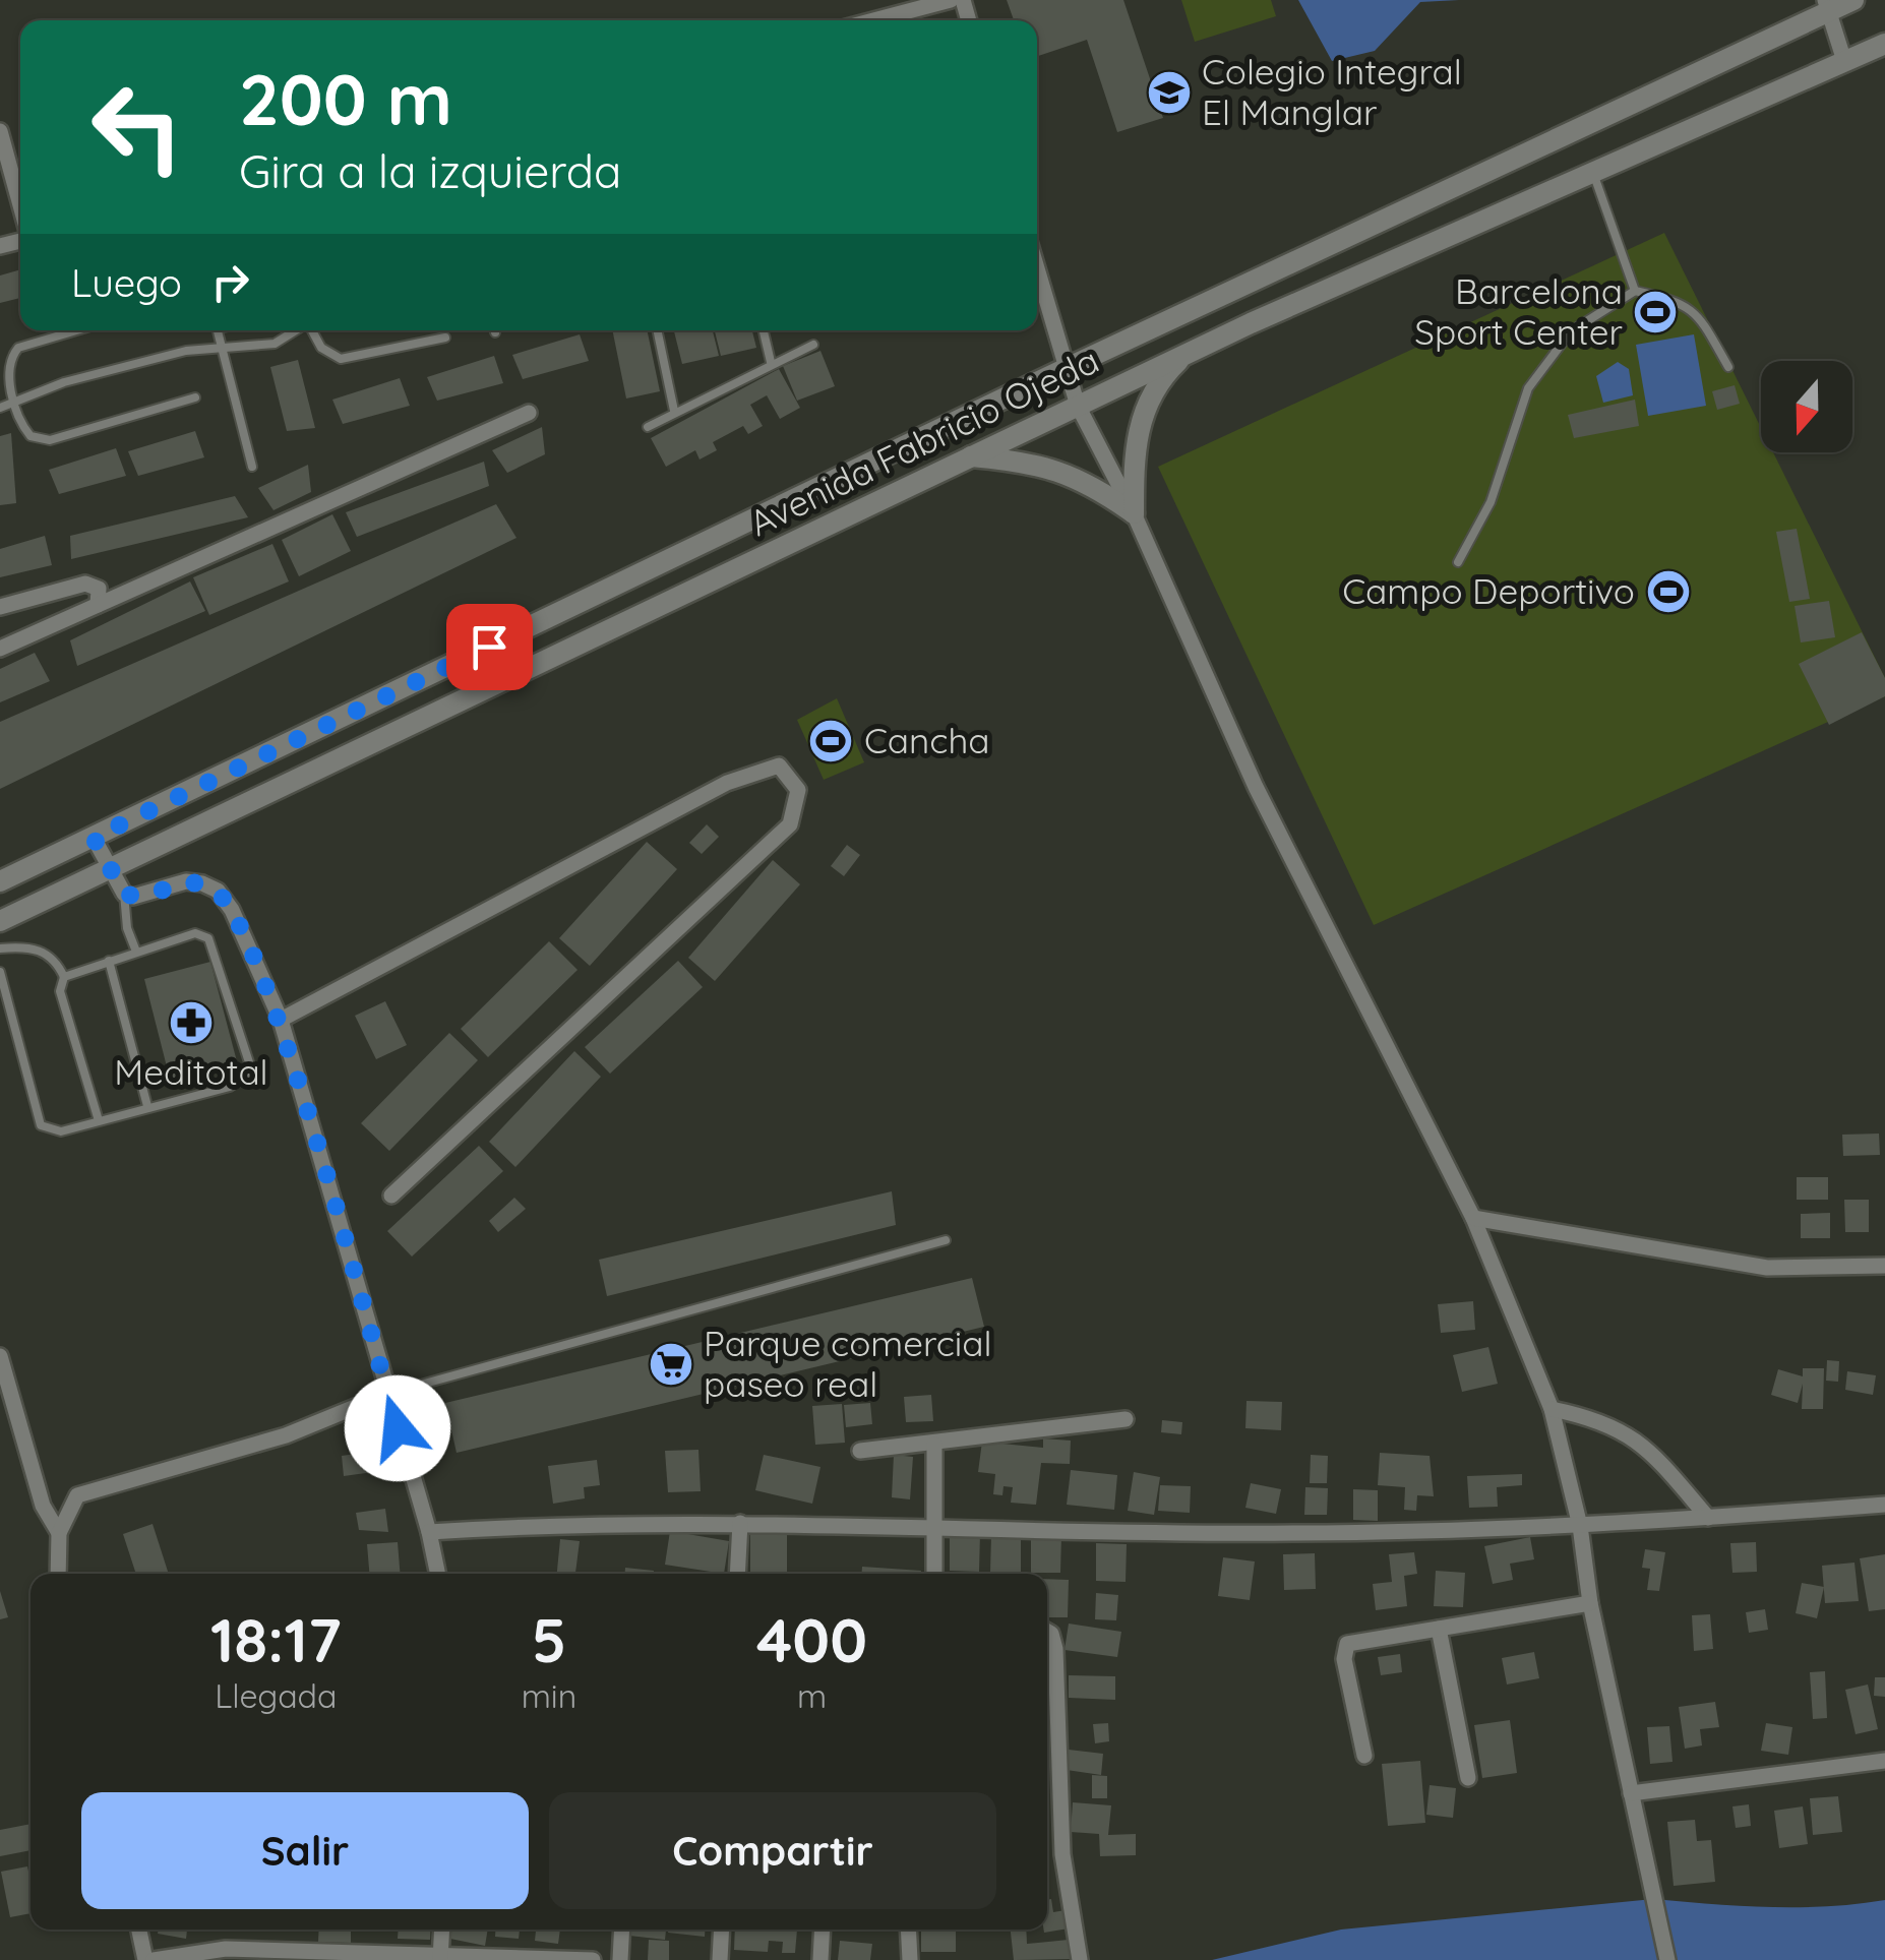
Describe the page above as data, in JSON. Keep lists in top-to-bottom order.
{
  "streets": {
    "street": ["Avenida Fabricio Ojeda"]
  },
  "places": {
    "school or university": ["Colegio Integral El Manglar"],
    "sports": ["Barcelona Sport Center", "Campo Deportivo", "Cancha"],
    "pharmacy": ["Meditotal"],
    "supermarket": ["Parque comercial paseo real"]
  },
  "north": "bottom",
  "page": {
    "turn": ["200 m", "Gira a la izquierda"],
    "then": "Luego",
    "eta": [
      "18:17",
      "Llegada",
      "5",
      "min",
      "400",
      "m"
    ],
    "buttons": ["Salir", "Compartir"]
  }
}
